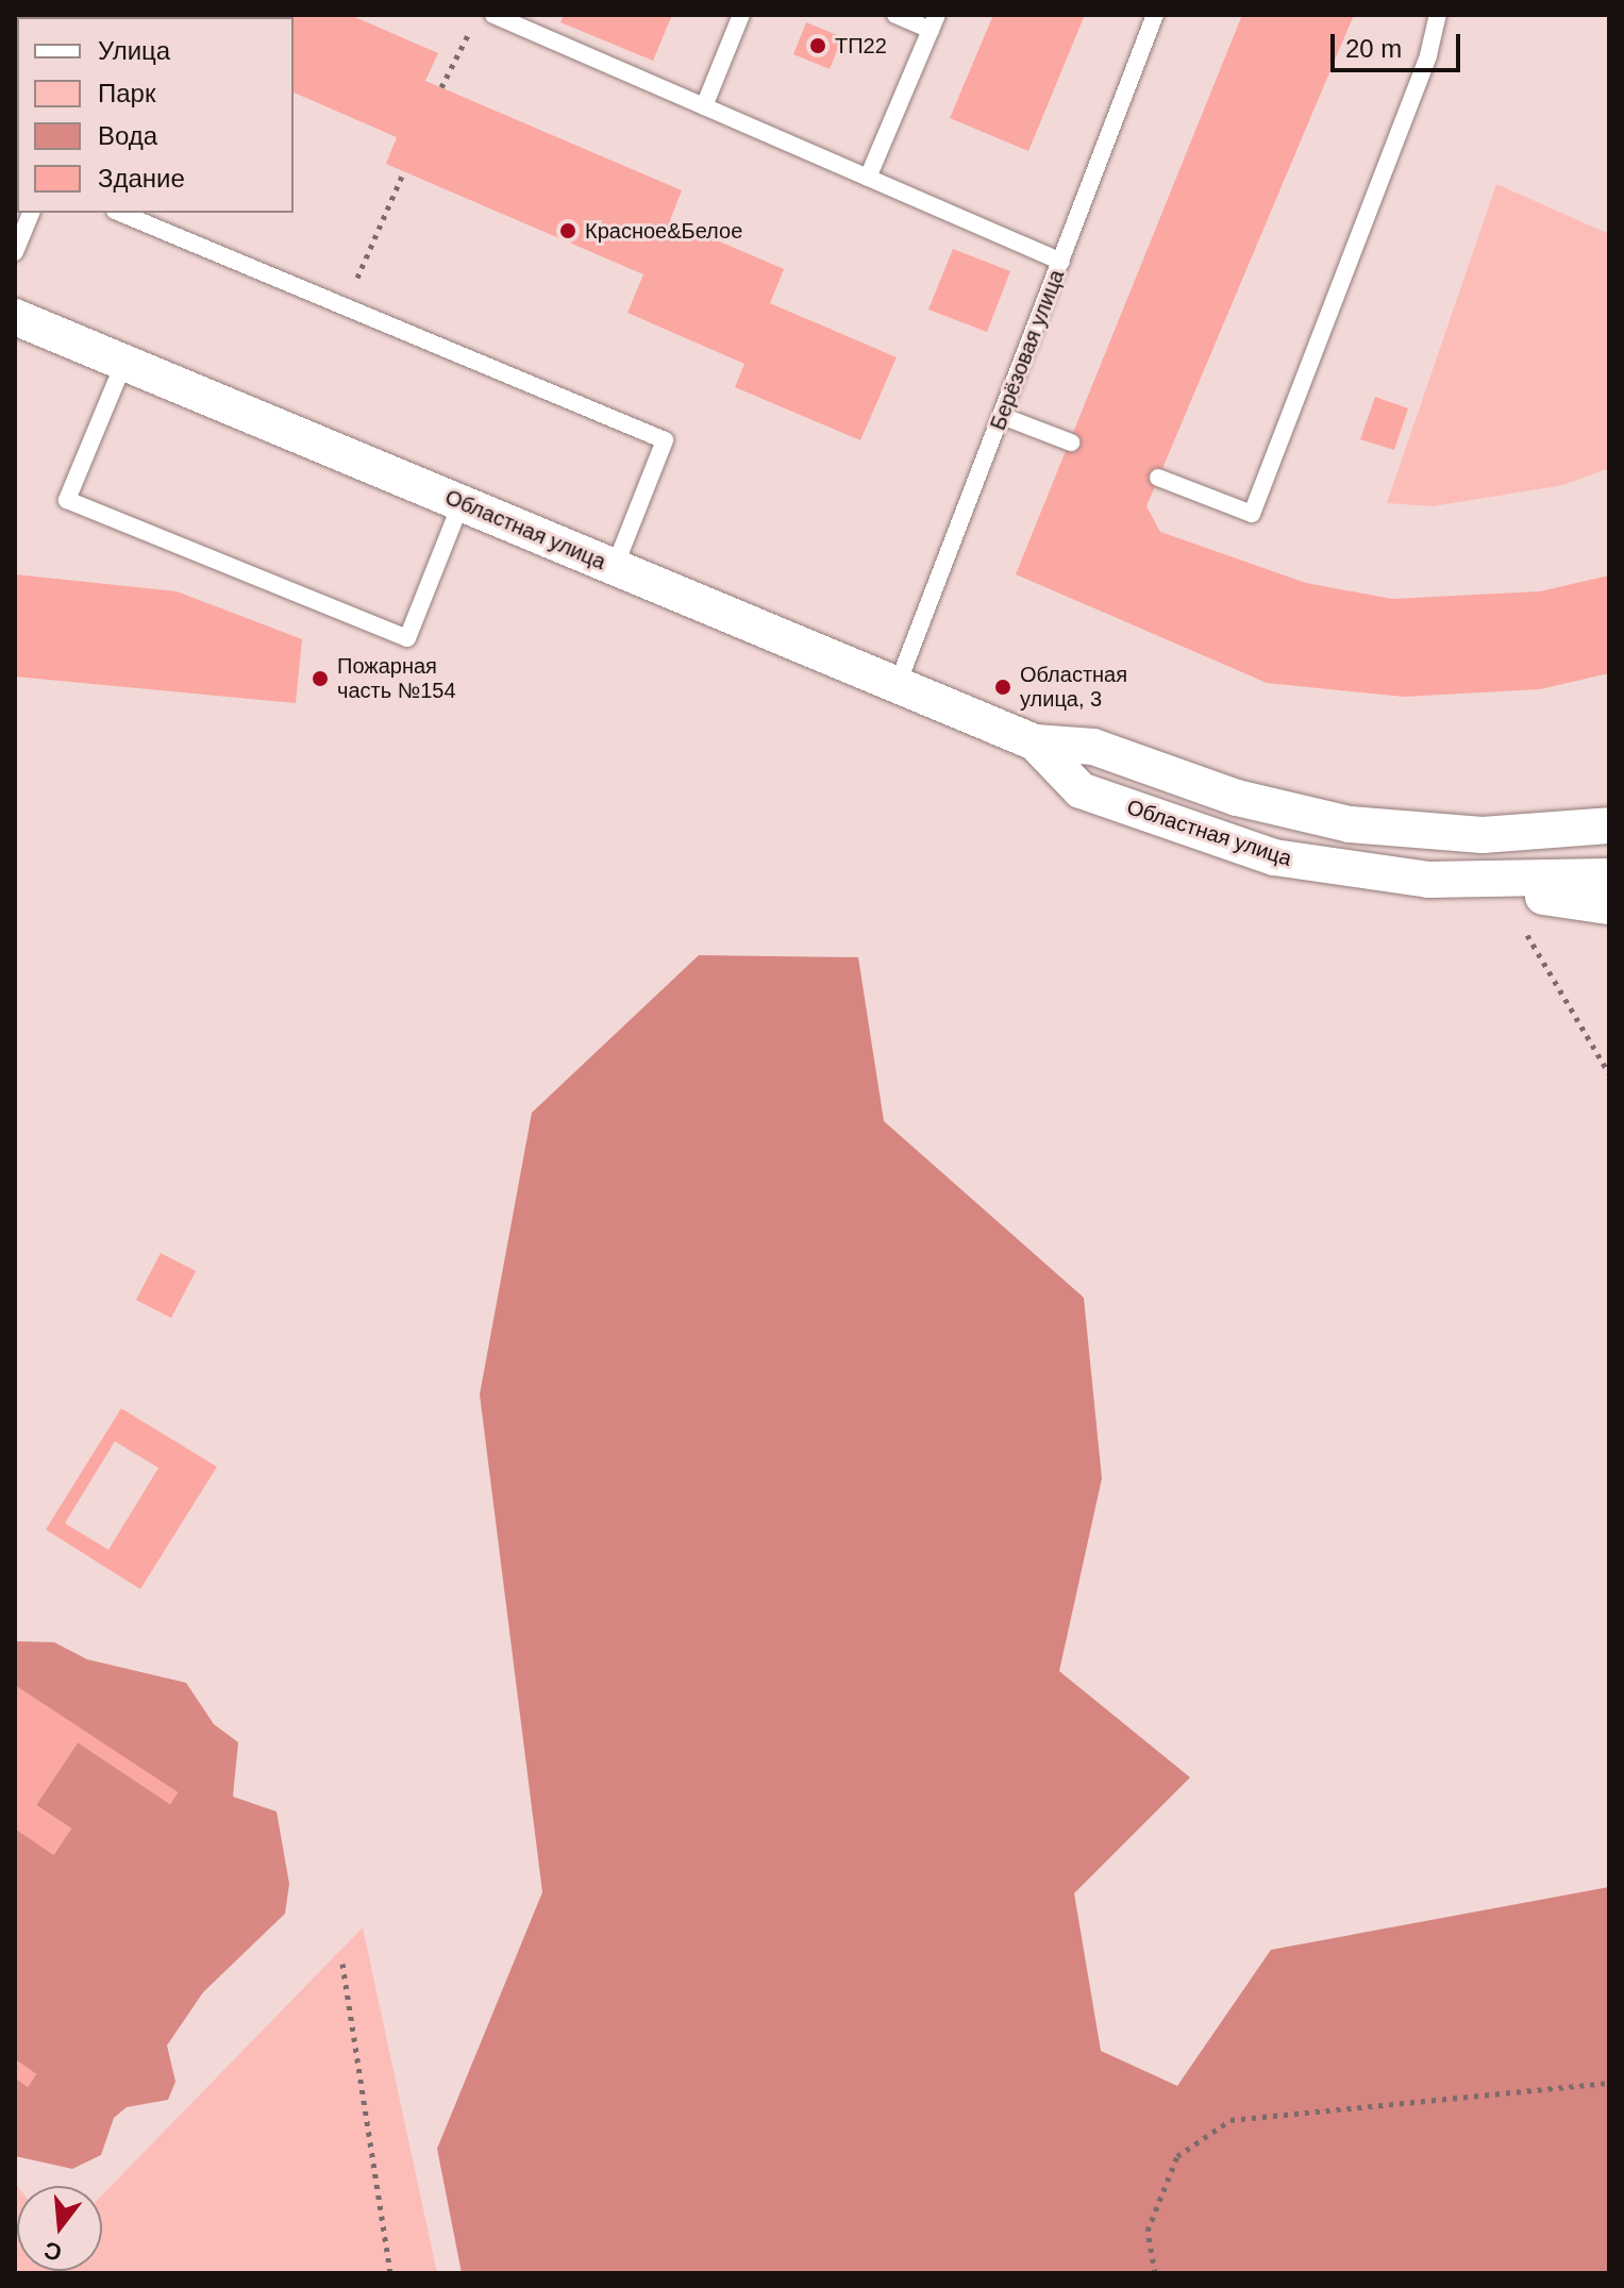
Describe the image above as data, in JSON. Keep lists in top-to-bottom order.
{
  "streets": {
    "street": ["Областная улица"],
    "lane": ["Берёзовая улица"]
  },
  "crossings": [
    ["Берёзовая улица", "Областная улица"]
  ],
  "places": [
    "ТП22",
    "Красное&Белое",
    "Пожарная часть №154",
    "Областная улица, 3"
  ],
  "legend": [
    "Улица",
    "Парк",
    "Вода",
    "Здание"
  ],
  "scale_bar": "20 m",
  "north": "bottom"
}
